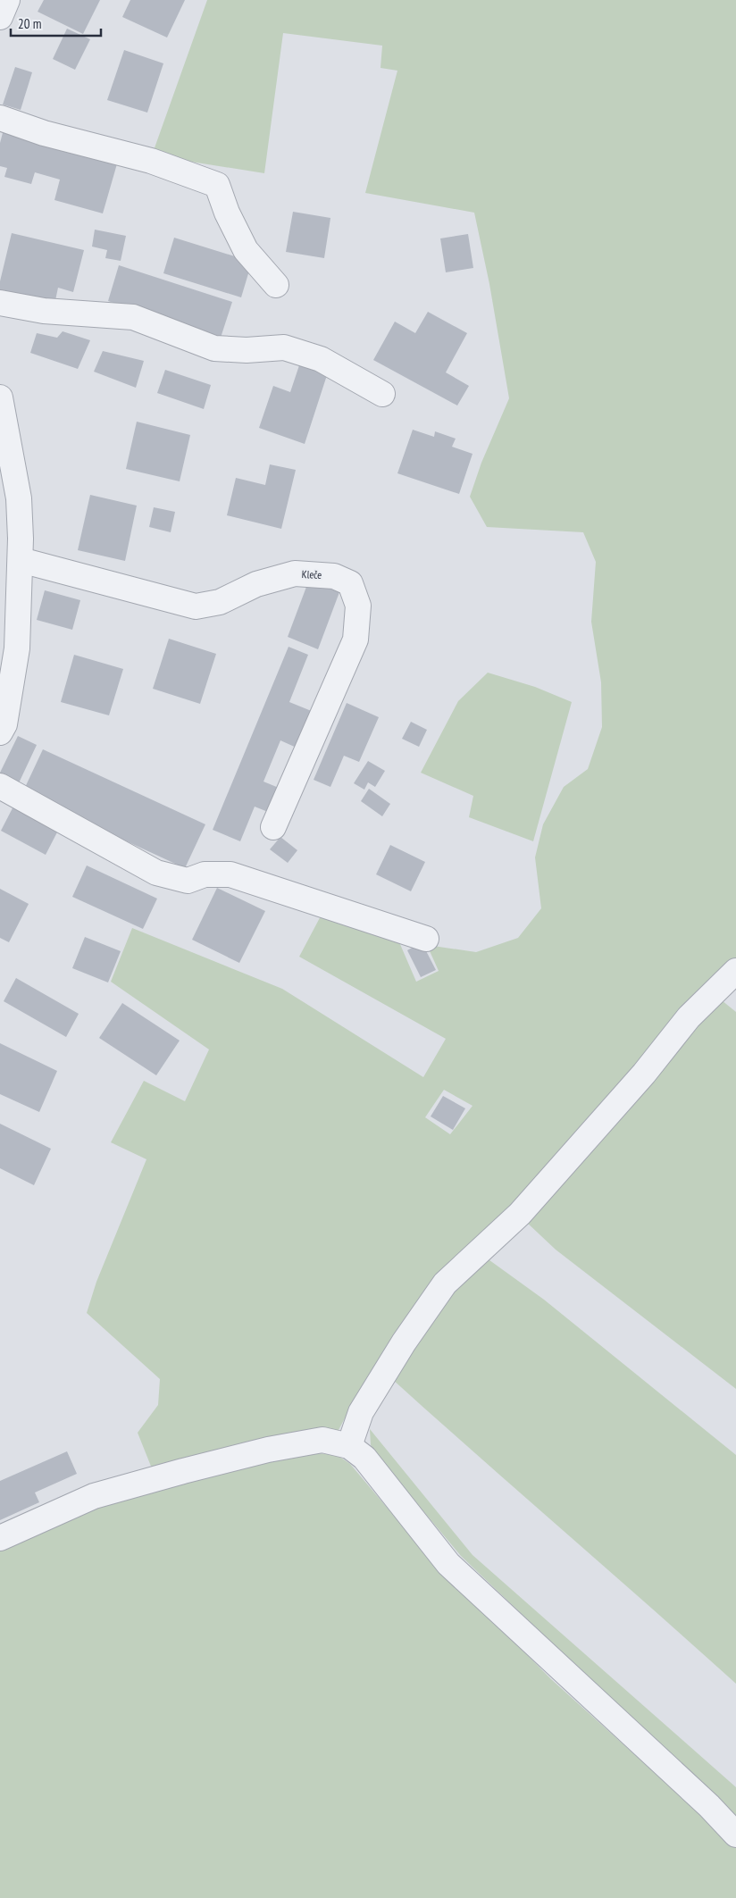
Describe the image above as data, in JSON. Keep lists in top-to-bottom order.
{
  "streets": {
    "street": ["Kleče"]
  },
  "scale_bar": "20 m"
}
